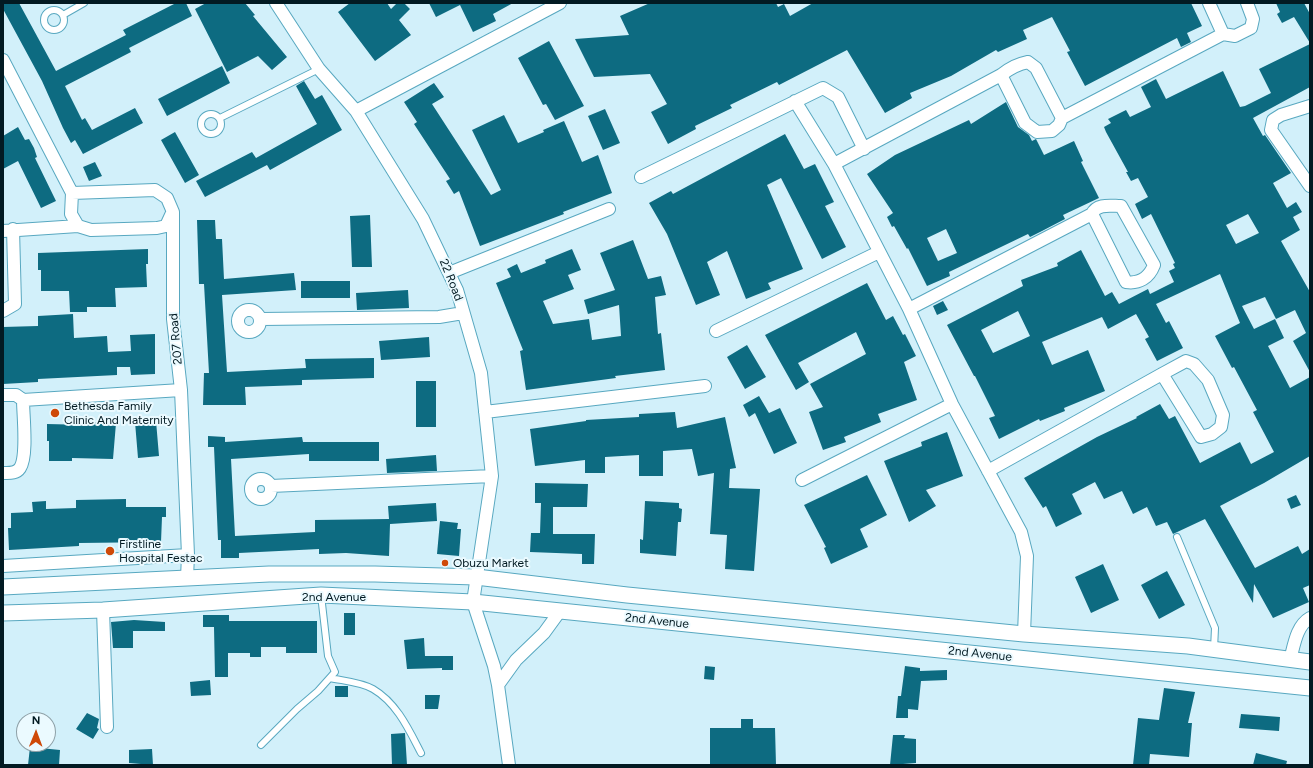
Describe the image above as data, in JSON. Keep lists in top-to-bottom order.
{
  "streets": {
    "street": ["22 Road", "207 Road", "2nd Avenue"]
  },
  "crossings": [
    ["22 Road", "2nd Avenue"],
    ["207 Road", "2nd Avenue"]
  ],
  "places": ["Bethesda Family Clinic And Maternity", "Firstline Hospital Festac", "Obuzu Market"],
  "north": "top"
}
